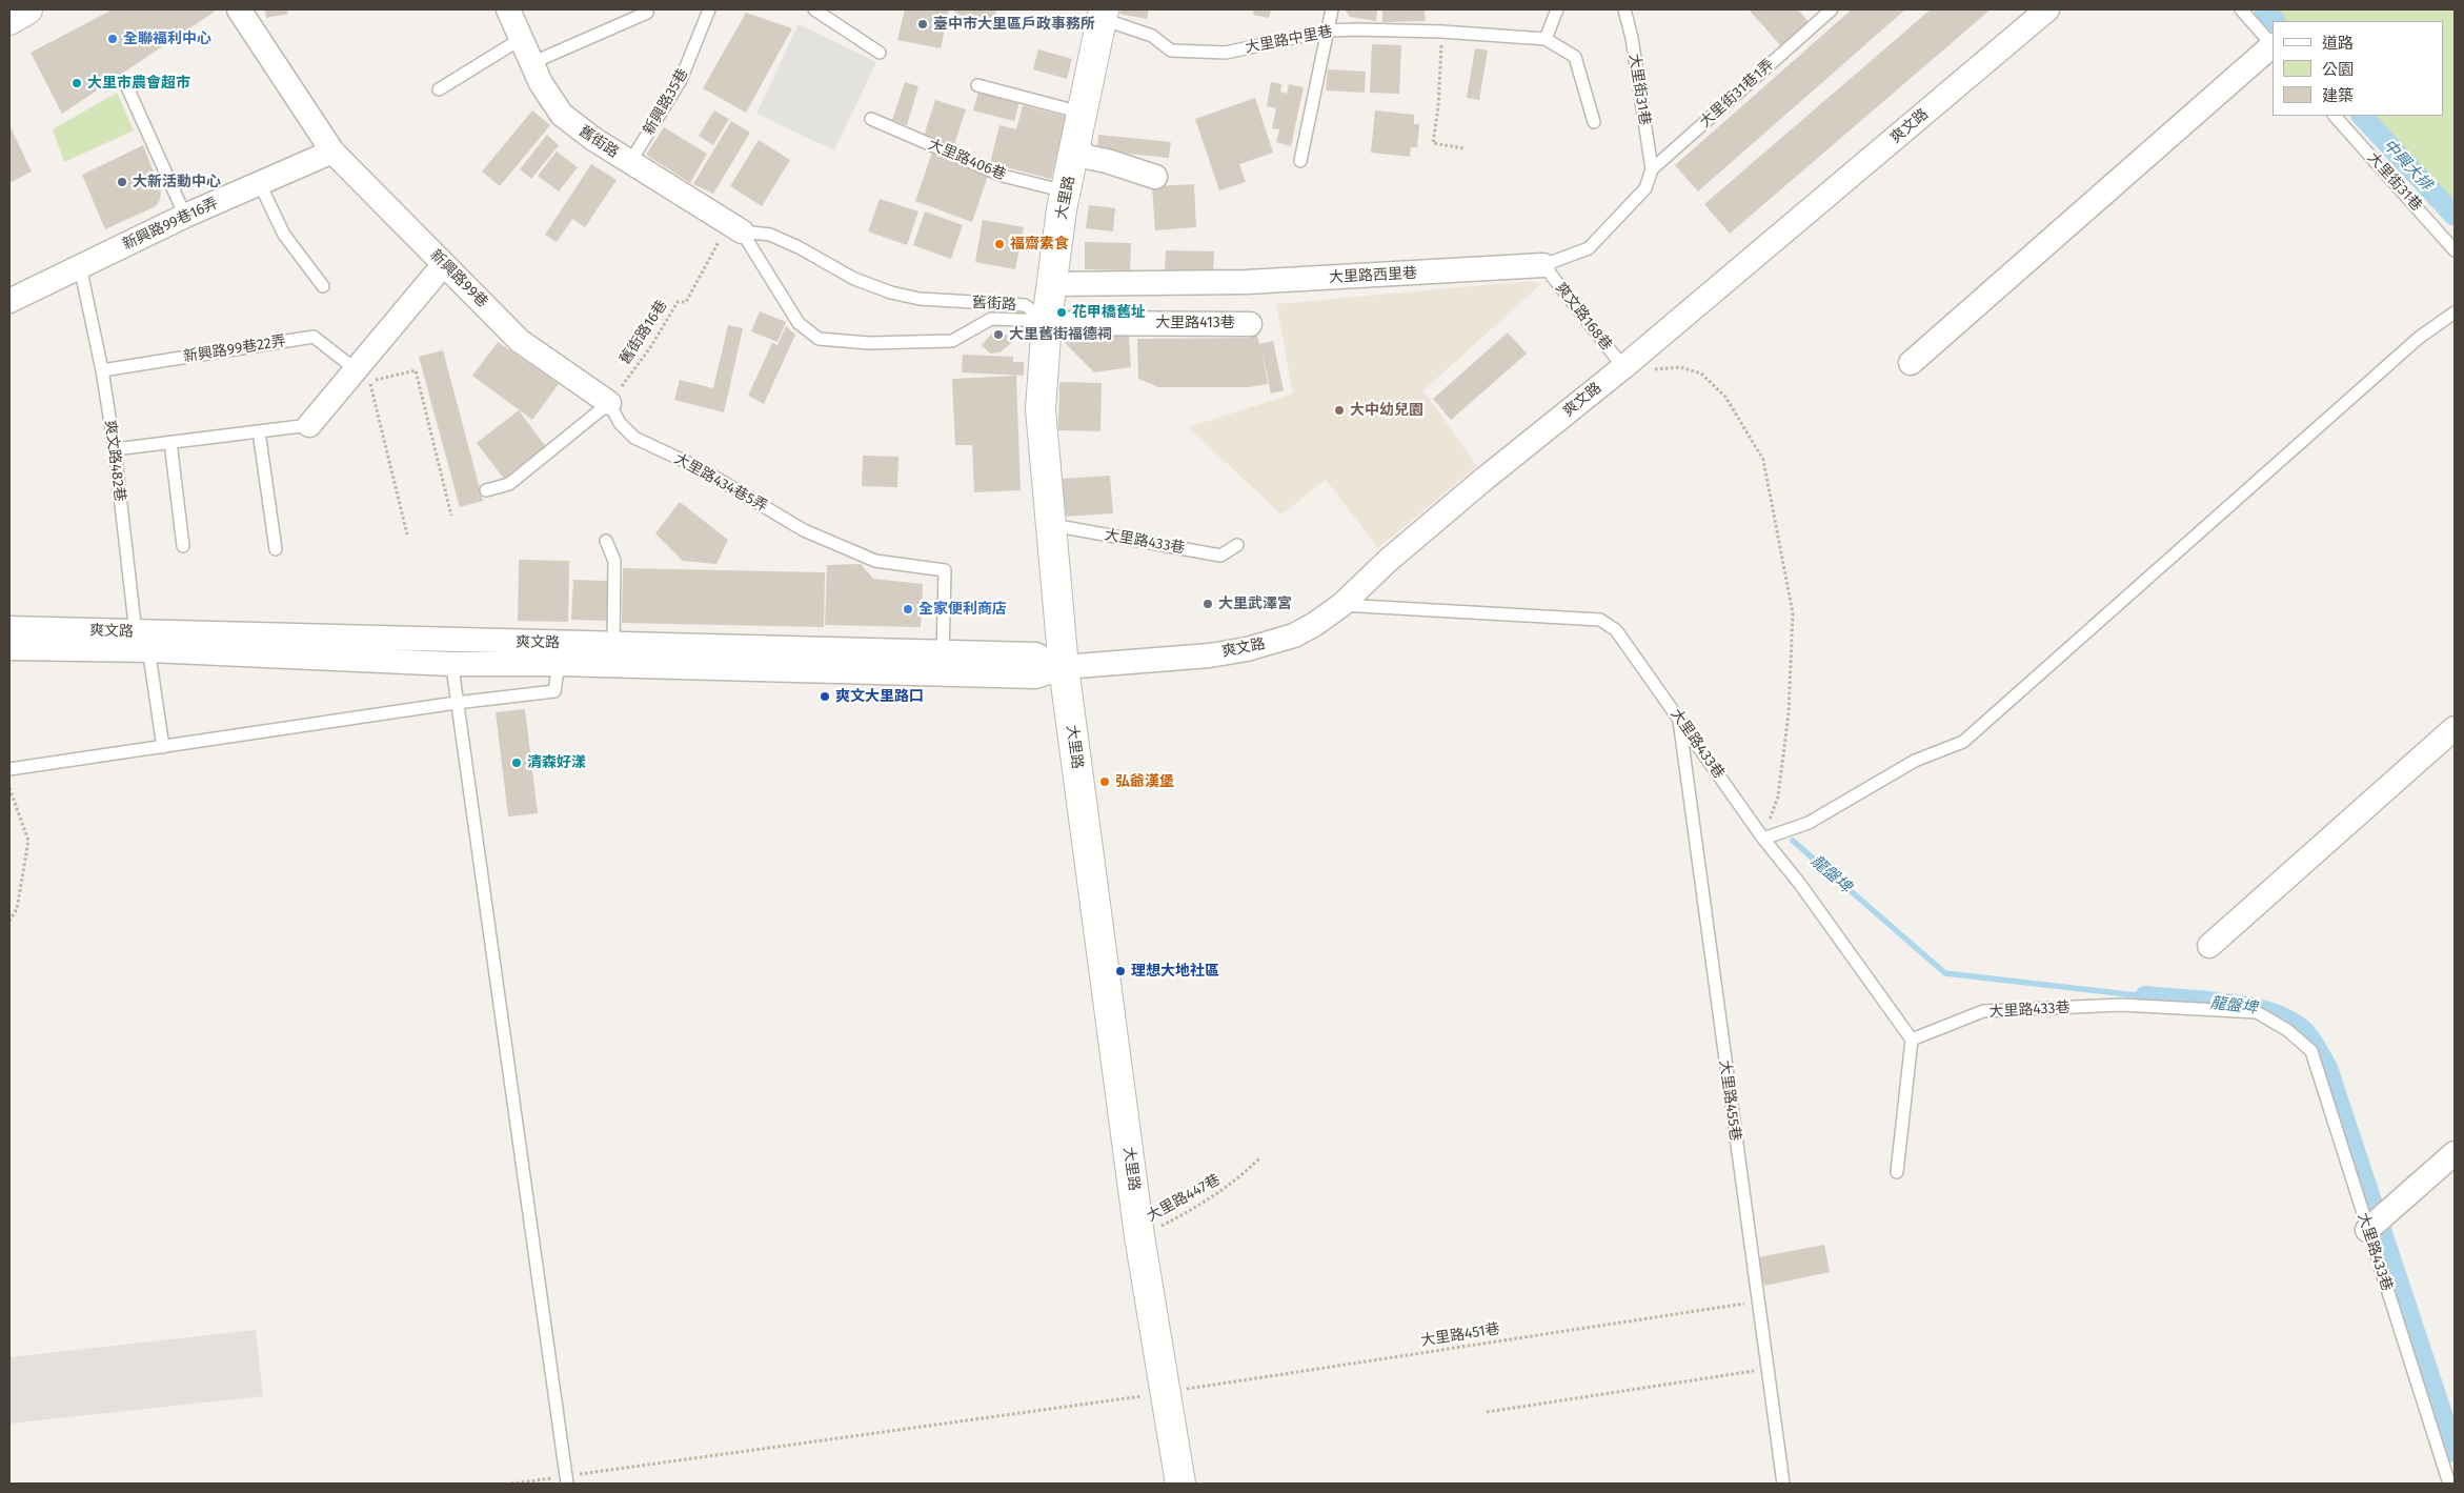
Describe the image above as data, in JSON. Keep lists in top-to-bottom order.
{
  "streets": {
    "street": [
      "爽文路",
      "舊街路",
      "大里路",
      "新興路99巷16弄",
      "大里路西里巷",
      "新興路99巷",
      "大里路413巷"
    ],
    "lane": [
      "大里路中里巷",
      "大里街31巷",
      "大里街31巷1弄",
      "新興路35巷",
      "大里路406巷",
      "爽文路168巷",
      "新興路99巷22弄",
      "爽文路482巷",
      "大里路434巷5弄",
      "大里路433巷",
      "大里路455巷"
    ],
    "path": ["舊街路16巷", "大里路447巷", "大里路451巷"]
  },
  "crossings": [
    ["大里路中里巷", "大里路"],
    ["大里街31巷", "大里街31巷1弄"],
    ["大里街31巷", "大里路西里巷"],
    ["大里街31巷1弄", "大里路西里巷"],
    ["新興路35巷", "舊街路"],
    ["爽文路", "大里路"],
    ["爽文路", "爽文路168巷"],
    ["爽文路", "爽文路482巷"],
    ["爽文路", "大里路434巷5弄"],
    ["爽文路", "大里路433巷"],
    ["舊街路", "大里路"],
    ["舊街路", "大里路413巷"],
    ["舊街路", "舊街路16巷"],
    ["大里路406巷", "大里路"],
    ["大里路", "大里路西里巷"],
    ["大里路", "大里路413巷"],
    ["大里路", "大里路433巷"],
    ["大里路", "大里路447巷"],
    ["大里路", "大里路451巷"],
    ["新興路99巷16弄", "新興路99巷"],
    ["新興路99巷16弄", "爽文路482巷"],
    ["大里路西里巷", "爽文路168巷"],
    ["新興路99巷", "舊街路16巷"],
    ["新興路99巷", "大里路434巷5弄"],
    ["舊街路16巷", "大里路434巷5弄"],
    ["新興路99巷22弄", "爽文路482巷"],
    ["大里路433巷", "大里路455巷"],
    ["大里路455巷", "大里路451巷"]
  ],
  "water": ["中興大排", "龍盤埤"],
  "places": [
    "臺中市大里區戶政事務所",
    "全聯福利中心",
    "大里市農會超市",
    "大新活動中心",
    "福齋素食",
    "花甲橋舊址",
    "大里舊街福德祠",
    "大中幼兒園",
    "大里武澤宮",
    "全家便利商店",
    "爽文大里路口",
    "清森好漾",
    "弘爺漢堡",
    "理想大地社區"
  ],
  "legend": ["道路", "公園", "建築"]
}
